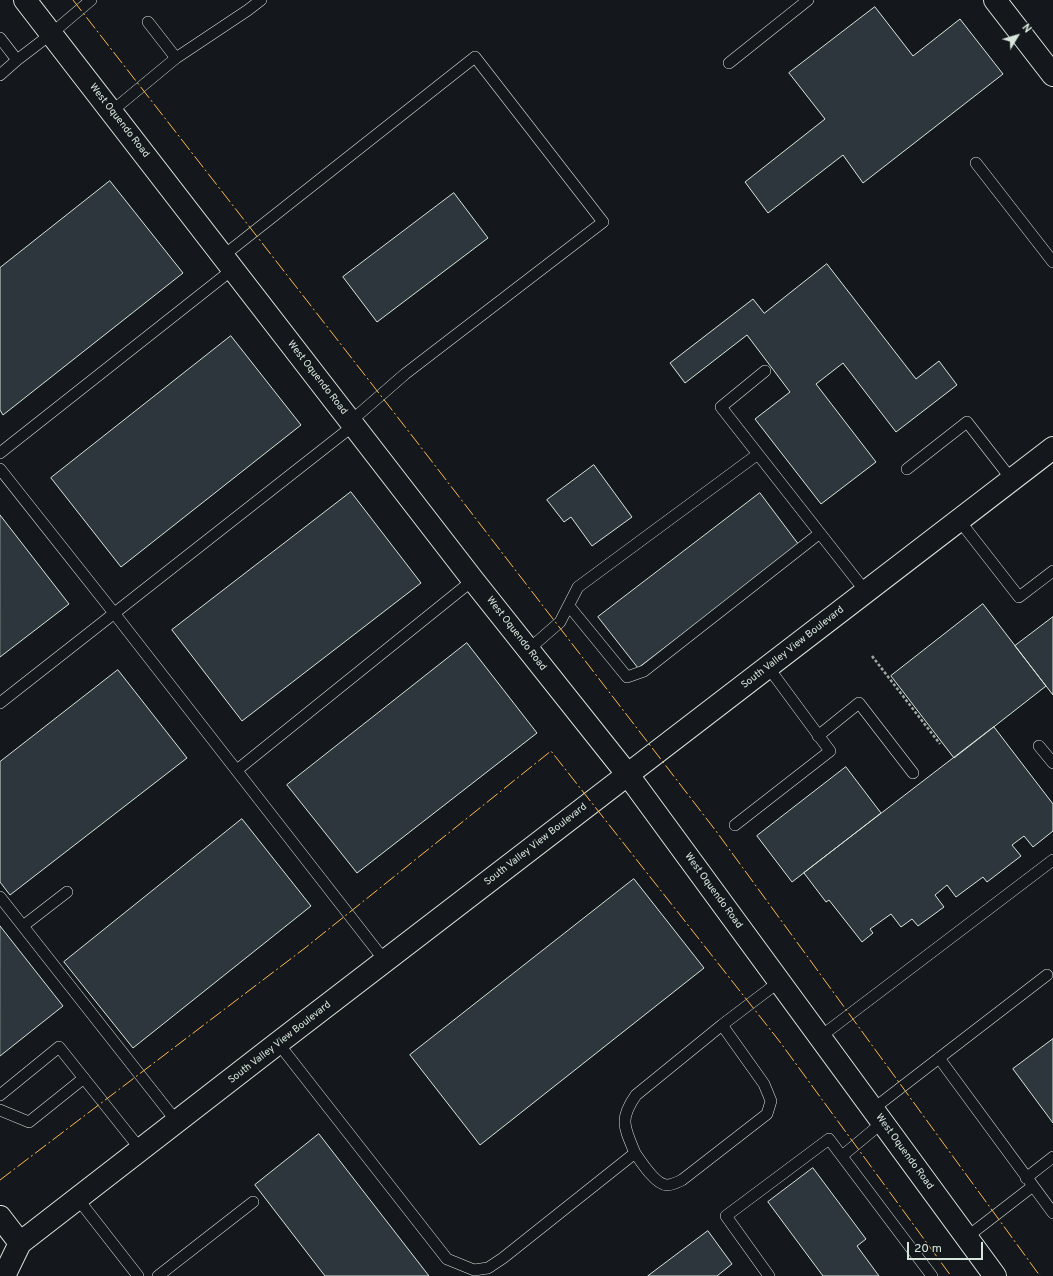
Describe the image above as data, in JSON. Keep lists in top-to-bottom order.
{
  "streets": {
    "street": ["West Oquendo Road", "South Valley View Boulevard"]
  },
  "crossings": [
    ["West Oquendo Road", "South Valley View Boulevard"]
  ],
  "scale_bar": "20 m",
  "north": "top right"
}
